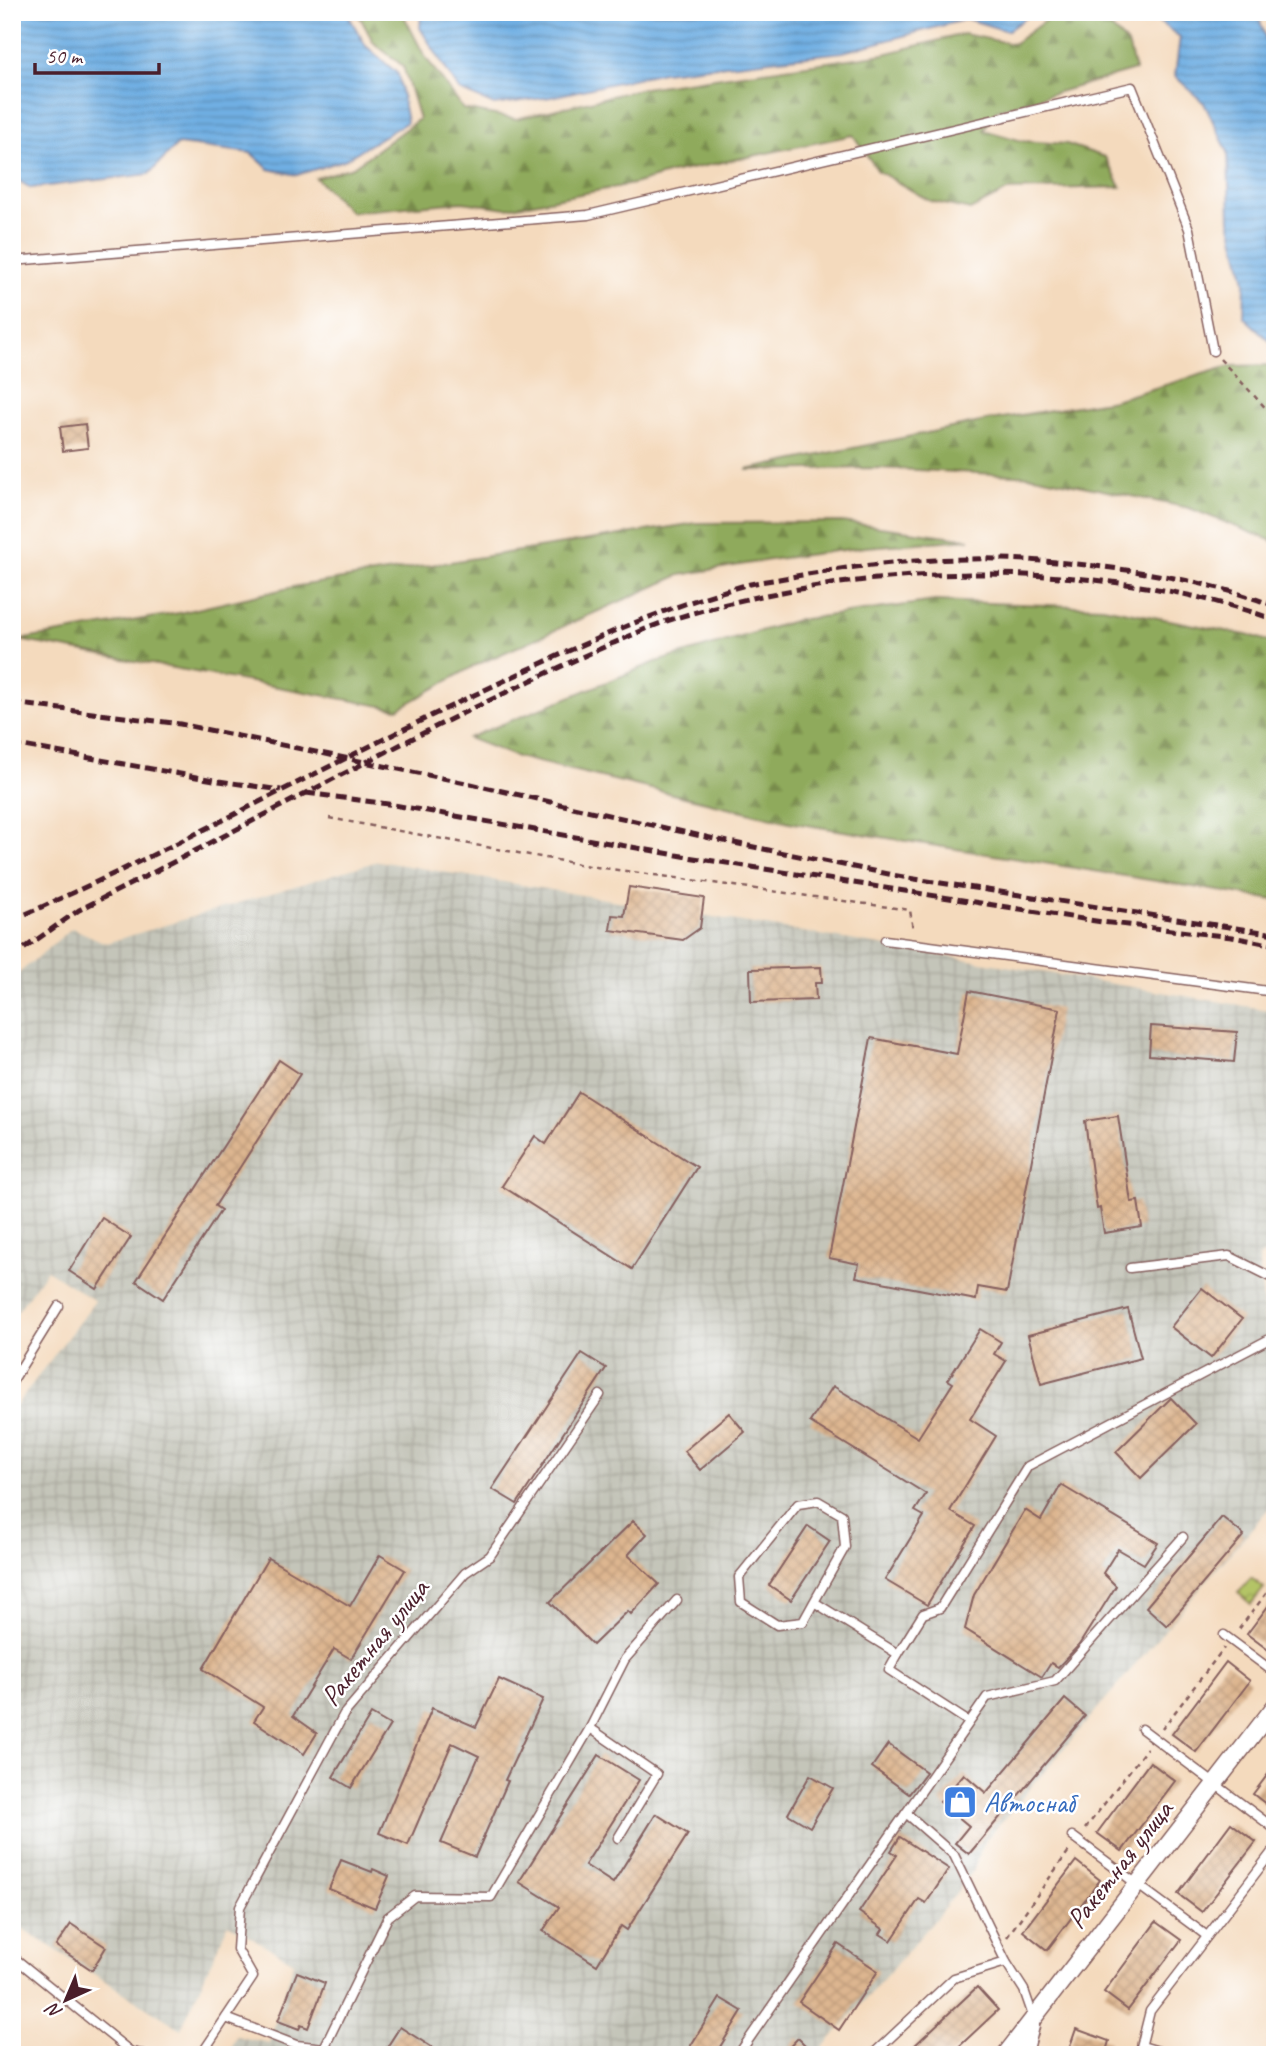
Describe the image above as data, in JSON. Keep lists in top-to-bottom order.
{
  "streets": {
    "street": ["Ракетная улица"]
  },
  "places": {
    "shop": ["Автоснаб"]
  },
  "scale_bar": "50 m",
  "north": "bottom left"
}
